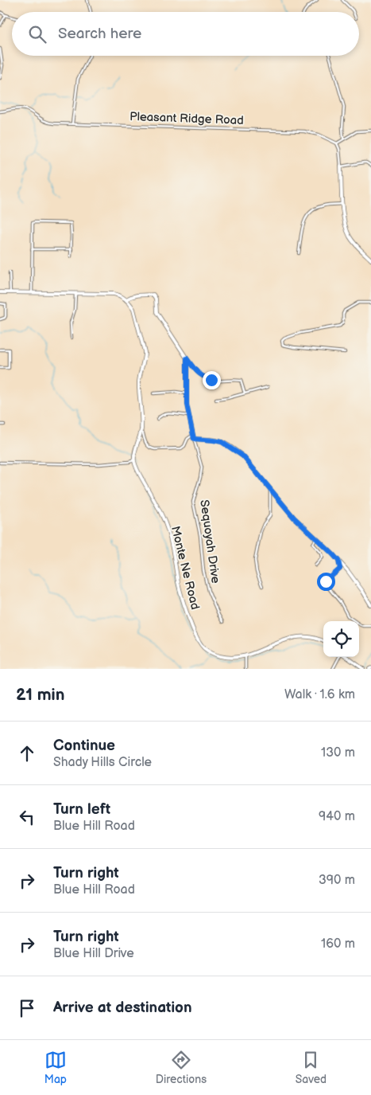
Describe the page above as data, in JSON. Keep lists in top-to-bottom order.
{
  "streets": {
    "street": ["Pleasant Ridge Road", "Sequoyah Drive", "Monte Ne Road"]
  },
  "page": {
    "search": "Search here",
    "heading": ["21 min", "Walk · 1.6 km"],
    "list": [
      ["Continue", "Shady Hills Circle", "130 m"],
      ["Turn left", "Blue Hill Road", "940 m"],
      ["Turn right", "Blue Hill Road", "390 m"],
      ["Turn right", "Blue Hill Drive", "160 m"],
      "Arrive at destination"
    ],
    "nav": ["Map", "Directions", "Saved"]
  }
}
